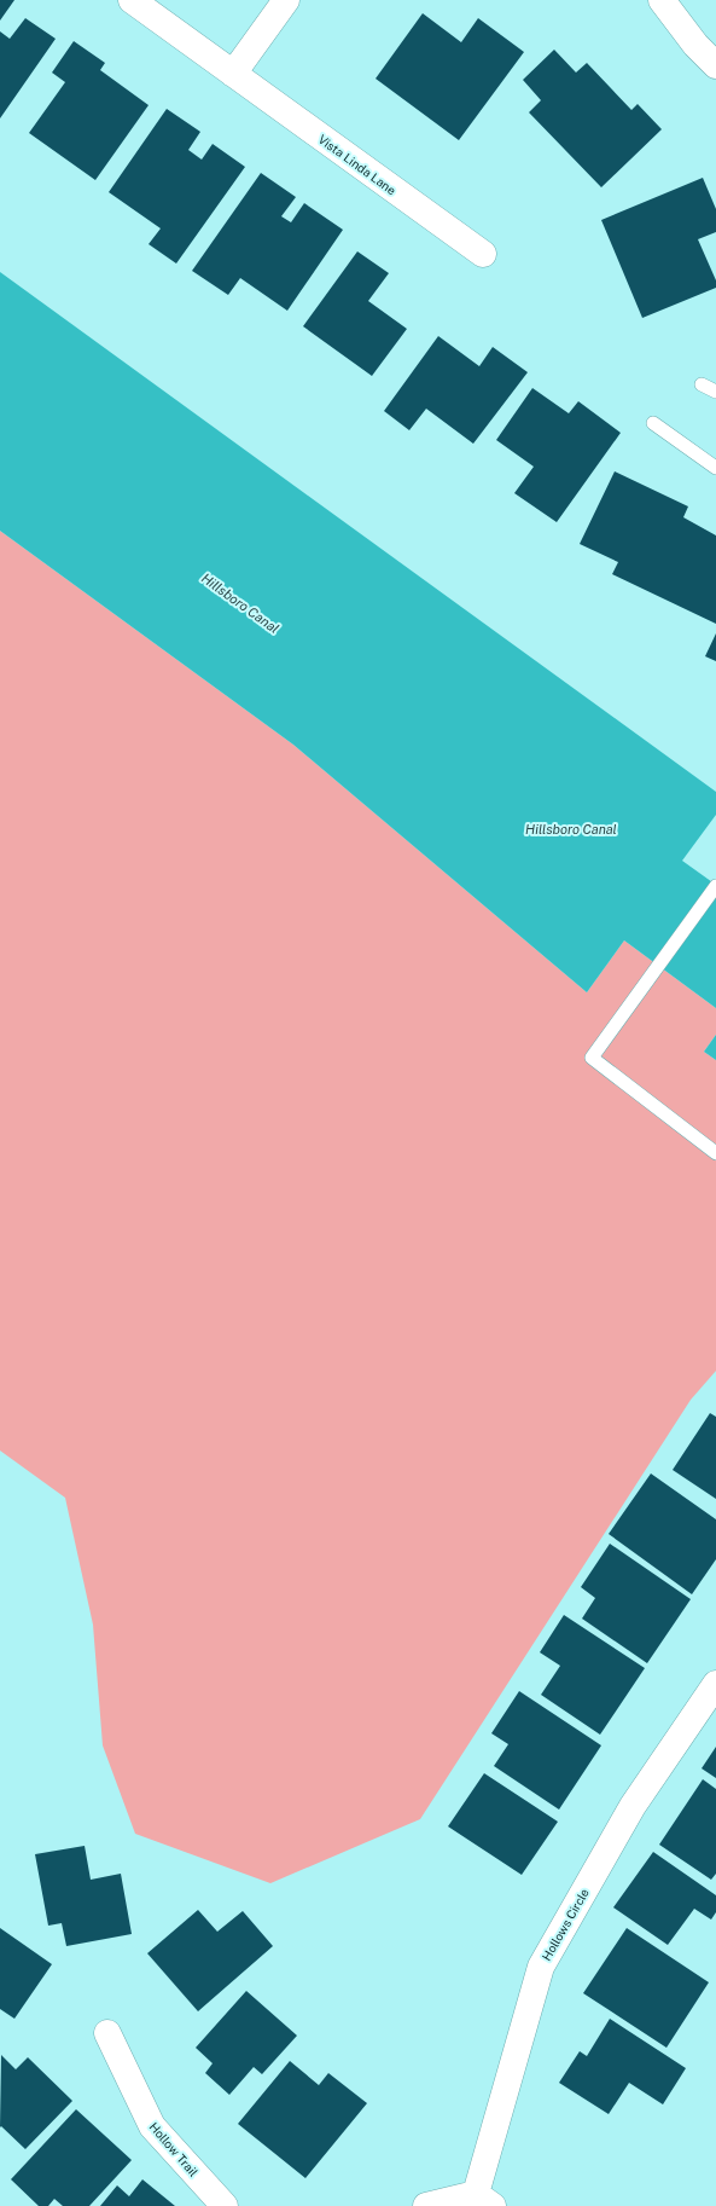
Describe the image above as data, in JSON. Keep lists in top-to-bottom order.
{
  "streets": {
    "street": ["Vista Linda Lane", "Hollows Circle", "Hollow Trail"]
  },
  "water": ["Hillsboro Canal"]
}
